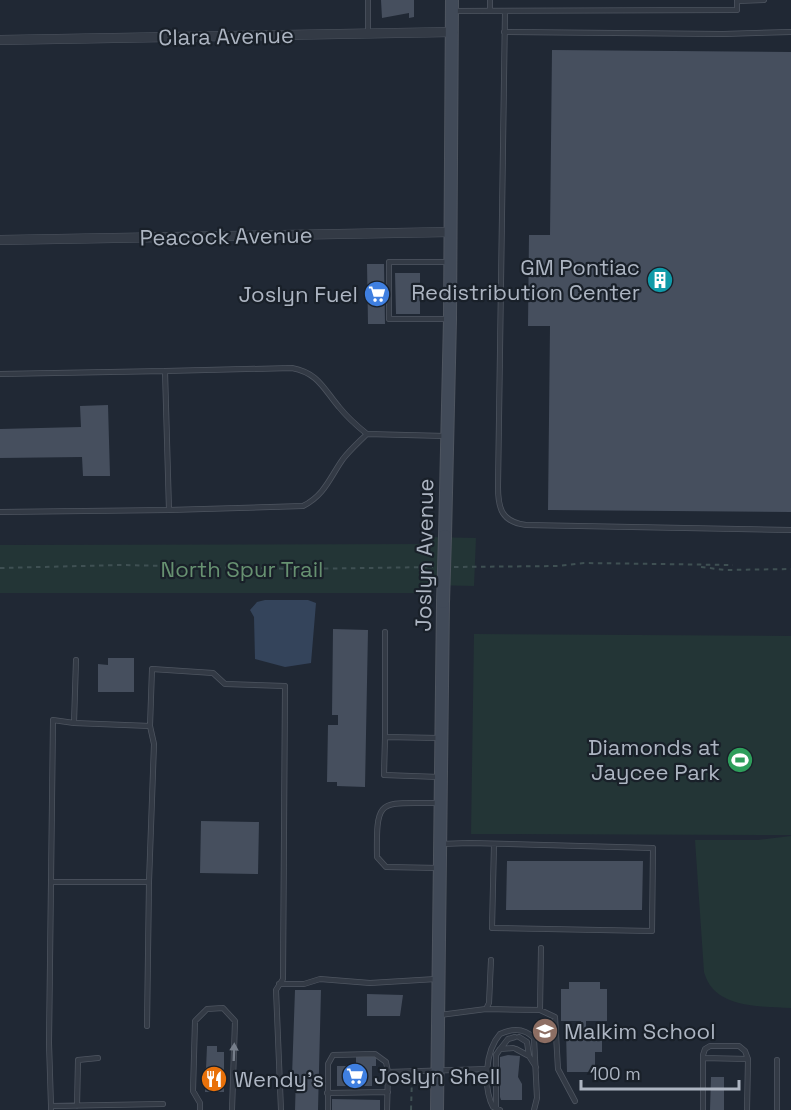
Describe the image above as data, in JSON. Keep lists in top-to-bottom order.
{
  "streets": {
    "main road": ["Joslyn Avenue"],
    "street": ["Clara Avenue", "Peacock Avenue"]
  },
  "crossings": [
    ["Clara Avenue", "Joslyn Avenue"],
    ["Peacock Avenue", "Joslyn Avenue"]
  ],
  "parks": ["North Spur Trail"],
  "places": {
    "building": ["GM Pontiac Redistribution Center"],
    "supermarket": ["Joslyn Fuel", "Joslyn Shell"],
    "sports": ["Diamonds at Jaycee Park"],
    "school or university": ["Malkim School"],
    "restaurant": ["Wendy's"]
  },
  "scale_bar": "100 m"
}
